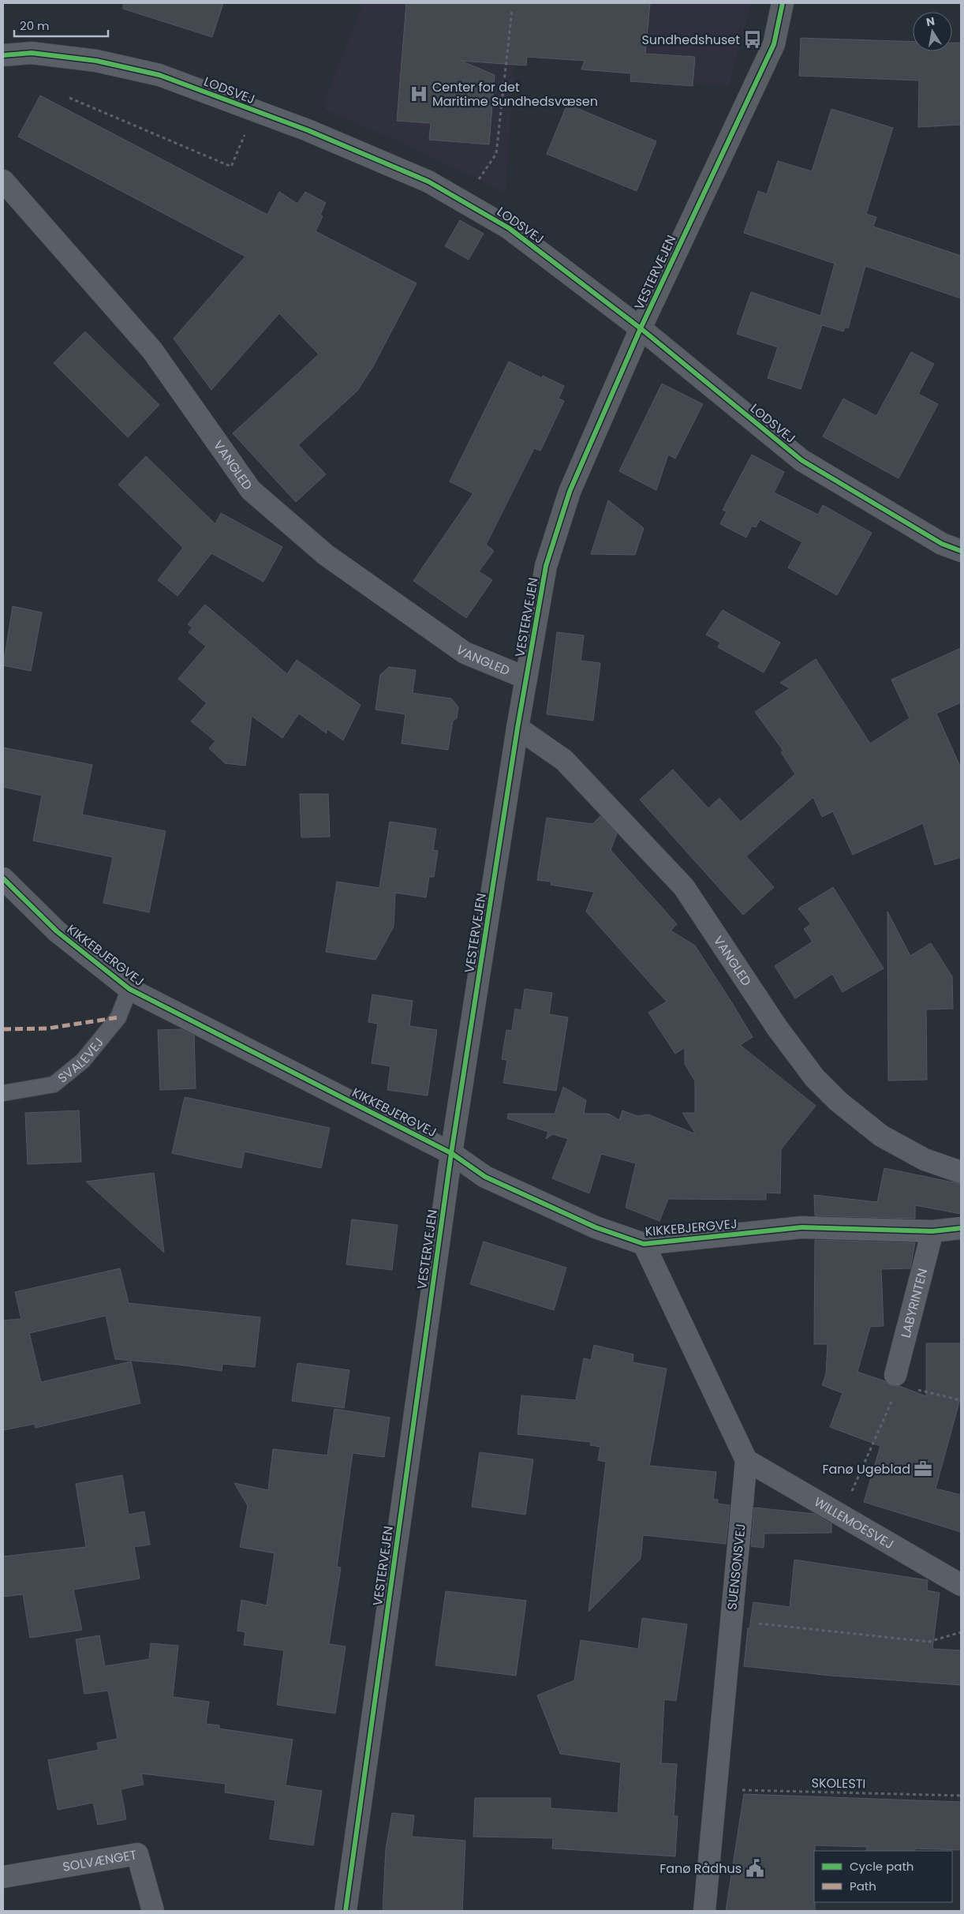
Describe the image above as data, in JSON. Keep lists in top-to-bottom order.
{
  "streets": {
    "street": [
      "LODSVEJ",
      "VESTERVEJEN",
      "VANGLED",
      "KIKKEBJERGVEJ",
      "LABYRINTEN",
      "WILLEMOESVEJ",
      "SUENSONSVEJ",
      "SOLVÆNGET"
    ],
    "lane": ["SVALEVEJ"],
    "path": ["SKOLESTI"]
  },
  "crossings": [
    ["LODSVEJ", "VESTERVEJEN"],
    ["VESTERVEJEN", "VANGLED"],
    ["VESTERVEJEN", "KIKKEBJERGVEJ"],
    ["KIKKEBJERGVEJ", "SVALEVEJ"],
    ["KIKKEBJERGVEJ", "LABYRINTEN"],
    ["WILLEMOESVEJ", "SUENSONSVEJ"],
    ["SUENSONSVEJ", "SKOLESTI"]
  ],
  "places": {
    "bus stop": ["Sundhedshuset"],
    "hospital": ["Center for det Maritime Sundhedsvæsen"],
    "office": ["Fanø Ugeblad"],
    "public building": ["Fanø Rådhus"]
  },
  "legend": ["Cycle path", "Path"],
  "scale_bar": "20 m",
  "north": "top"
}
